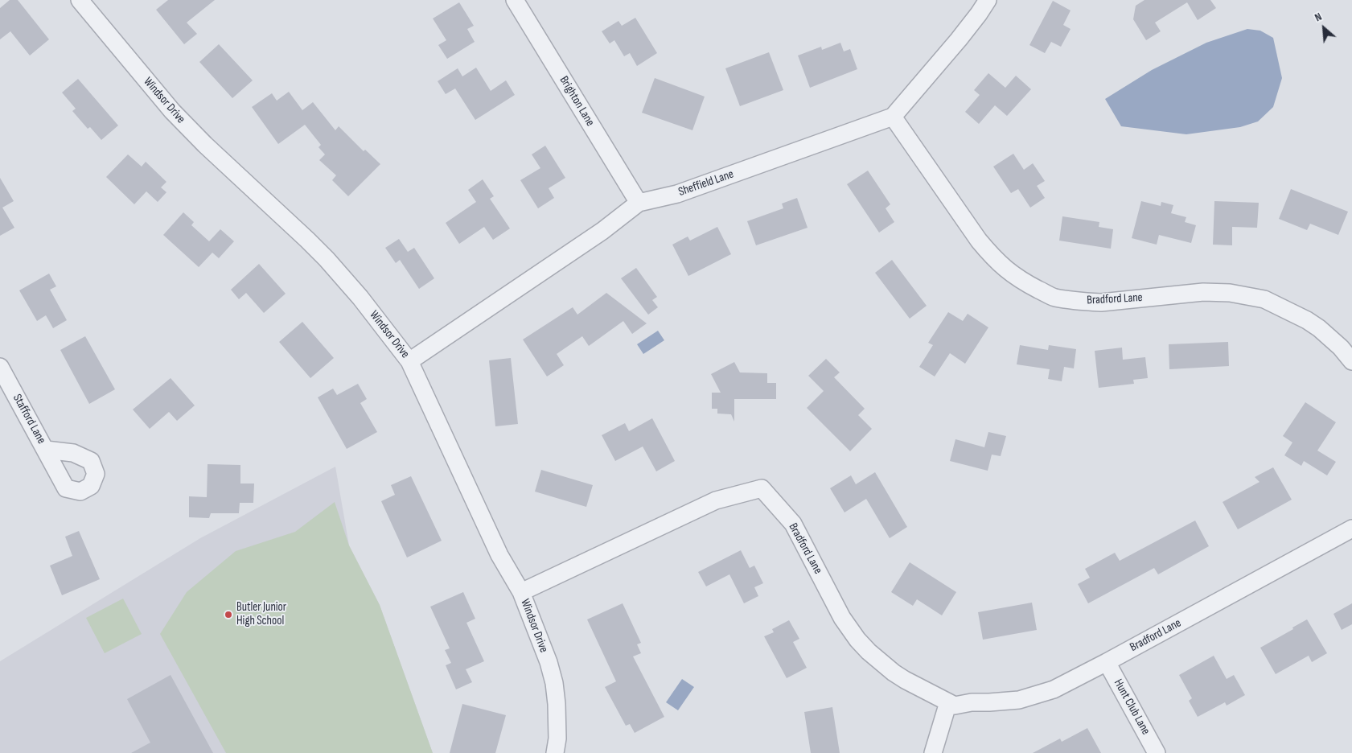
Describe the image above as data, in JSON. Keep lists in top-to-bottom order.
{
  "streets": {
    "street": [
      "Windsor Drive",
      "Brighton Lane",
      "Sheffield Lane",
      "Bradford Lane",
      "Stafford Lane",
      "Hunt Club Lane"
    ]
  },
  "crossings": [
    ["Windsor Drive", "Sheffield Lane"],
    ["Windsor Drive", "Bradford Lane"],
    ["Brighton Lane", "Sheffield Lane"],
    ["Sheffield Lane", "Bradford Lane"],
    ["Bradford Lane", "Hunt Club Lane"]
  ],
  "places": ["Butler Junior High School"],
  "north": "top left"
}
